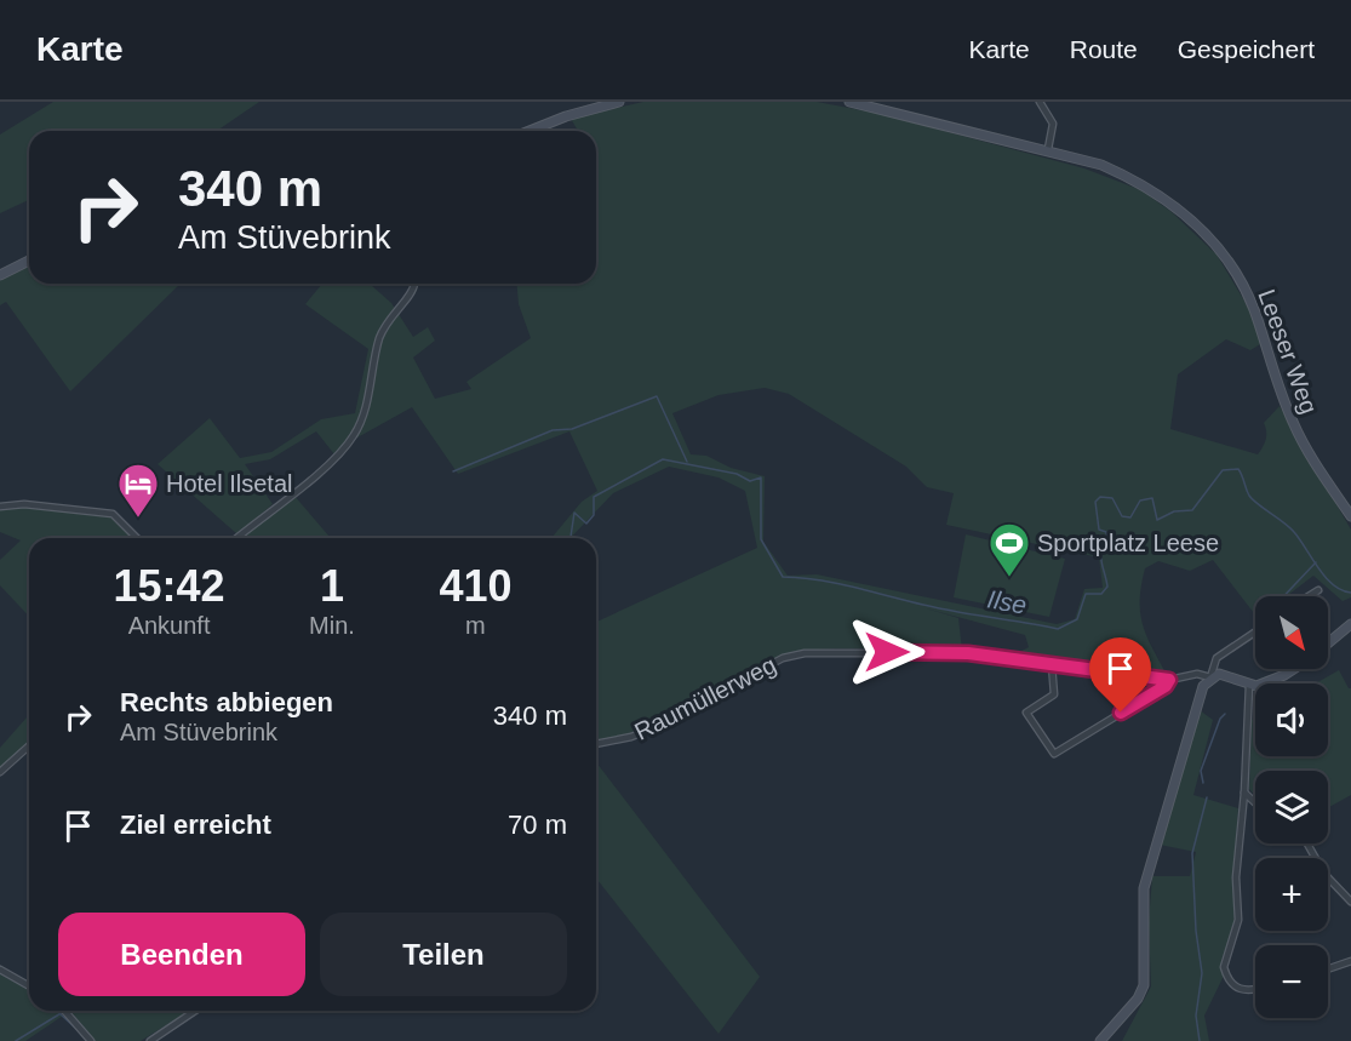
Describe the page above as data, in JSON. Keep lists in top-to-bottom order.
{
  "streets": {
    "street": ["Leeser Weg", "Raumüllerweg"]
  },
  "water": ["Ilse"],
  "places": {
    "hotel": ["Hotel Ilsetal"],
    "sports": ["Sportplatz Leese"]
  },
  "north": "bottom right",
  "page": {
    "header": "Karte",
    "nav": ["Karte", "Route", "Gespeichert"],
    "turn": ["340 m", "Am Stüvebrink"],
    "eta": [
      "15:42",
      "Ankunft",
      "1",
      "Min.",
      "410",
      "m"
    ],
    "map_buttons": ["+", "−"],
    "list": [
      {
        "name": "Rechts abbiegen",
        "note": "Am Stüvebrink",
        "value": "340 m"
      },
      {
        "name": "Ziel erreicht",
        "value": "70 m"
      }
    ],
    "buttons": ["Beenden", "Teilen"]
  }
}
